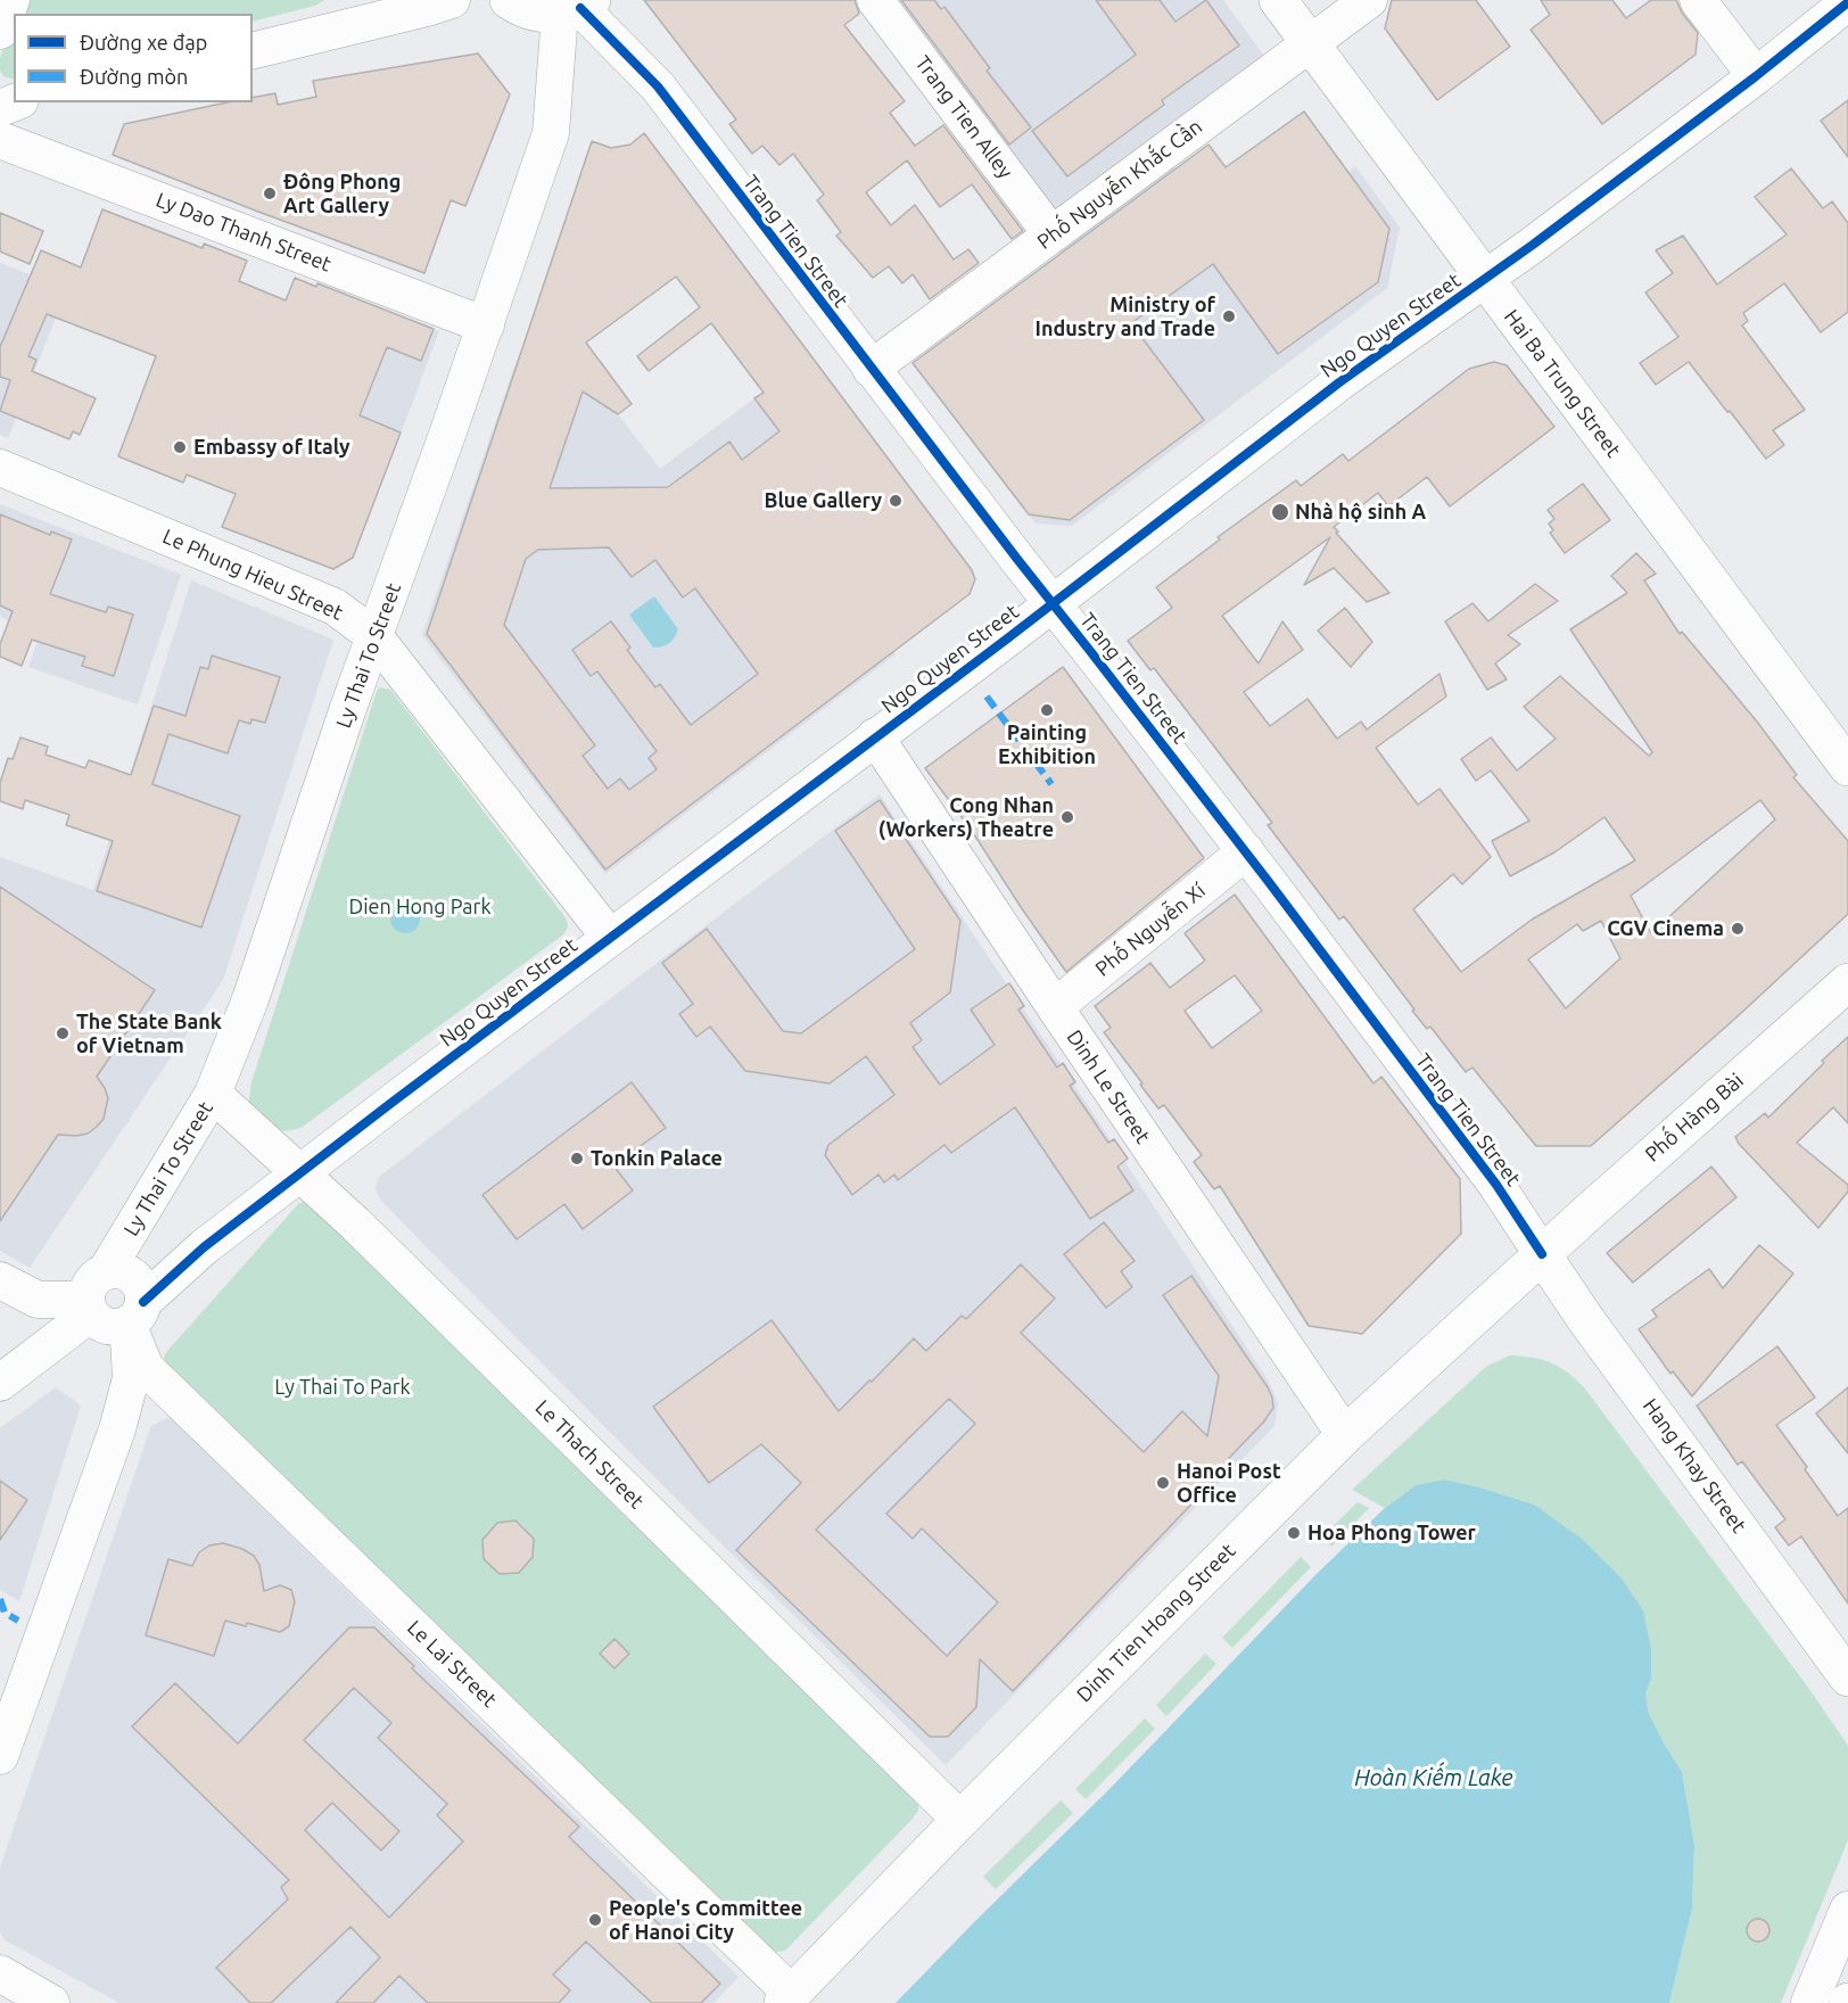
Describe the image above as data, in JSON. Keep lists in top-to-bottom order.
{
  "streets": {
    "main road": [
      "Hai Ba Trung Street",
      "Phố Hàng Bài",
      "Hang Khay Street",
      "Dinh Tien Hoang Street"
    ],
    "street": [
      "Trang Tien Alley",
      "Phố Nguyễn Khắc Cần",
      "Ly Dao Thanh Street",
      "Trang Tien Street",
      "Ngo Quyen Street",
      "Le Phung Hieu Street",
      "Ly Thai To Street",
      "Phố Nguyễn Xí",
      "Dinh Le Street",
      "Le Thach Street",
      "Le Lai Street"
    ]
  },
  "crossings": [
    ["Trang Tien Alley", "Phố Nguyễn Khắc Cần"],
    ["Phố Nguyễn Khắc Cần", "Trang Tien Street"],
    ["Phố Nguyễn Khắc Cần", "Hai Ba Trung Street"],
    ["Ly Dao Thanh Street", "Ly Thai To Street"],
    ["Trang Tien Street", "Ngo Quyen Street"],
    ["Trang Tien Street", "Ly Thai To Street"],
    ["Trang Tien Street", "Phố Nguyễn Xí"],
    ["Trang Tien Street", "Phố Hàng Bài"],
    ["Trang Tien Street", "Hang Khay Street"],
    ["Trang Tien Street", "Dinh Tien Hoang Street"],
    ["Ngo Quyen Street", "Hai Ba Trung Street"],
    ["Ngo Quyen Street", "Le Phung Hieu Street"],
    ["Ngo Quyen Street", "Ly Thai To Street"],
    ["Ngo Quyen Street", "Dinh Le Street"],
    ["Ngo Quyen Street", "Le Thach Street"],
    ["Ngo Quyen Street", "Le Lai Street"],
    ["Le Phung Hieu Street", "Ly Thai To Street"],
    ["Ly Thai To Street", "Le Thach Street"],
    ["Ly Thai To Street", "Le Lai Street"],
    ["Phố Nguyễn Xí", "Dinh Le Street"],
    ["Dinh Le Street", "Dinh Tien Hoang Street"],
    ["Phố Hàng Bài", "Hang Khay Street"],
    ["Phố Hàng Bài", "Dinh Tien Hoang Street"],
    ["Le Thach Street", "Dinh Tien Hoang Street"],
    ["Hang Khay Street", "Dinh Tien Hoang Street"],
    ["Dinh Tien Hoang Street", "Le Lai Street"]
  ],
  "water": ["Hoàn Kiếm Lake"],
  "parks": ["Dien Hong Park", "Ly Thai To Park"],
  "places": [
    "Đông Phong Art Gallery",
    "Ministry of Industry and Trade",
    "Embassy of Italy",
    "Blue Gallery",
    "Nhà hộ sinh A",
    "Painting Exhibition",
    "Cong Nhan (Workers) Theatre",
    "CGV Cinema",
    "The State Bank of Vietnam",
    "Tonkin Palace",
    "Hanoi Post Office",
    "Hoa Phong Tower",
    "People's Committee of Hanoi City"
  ],
  "legend": ["Đường xe đạp", "Đường mòn"]
}
